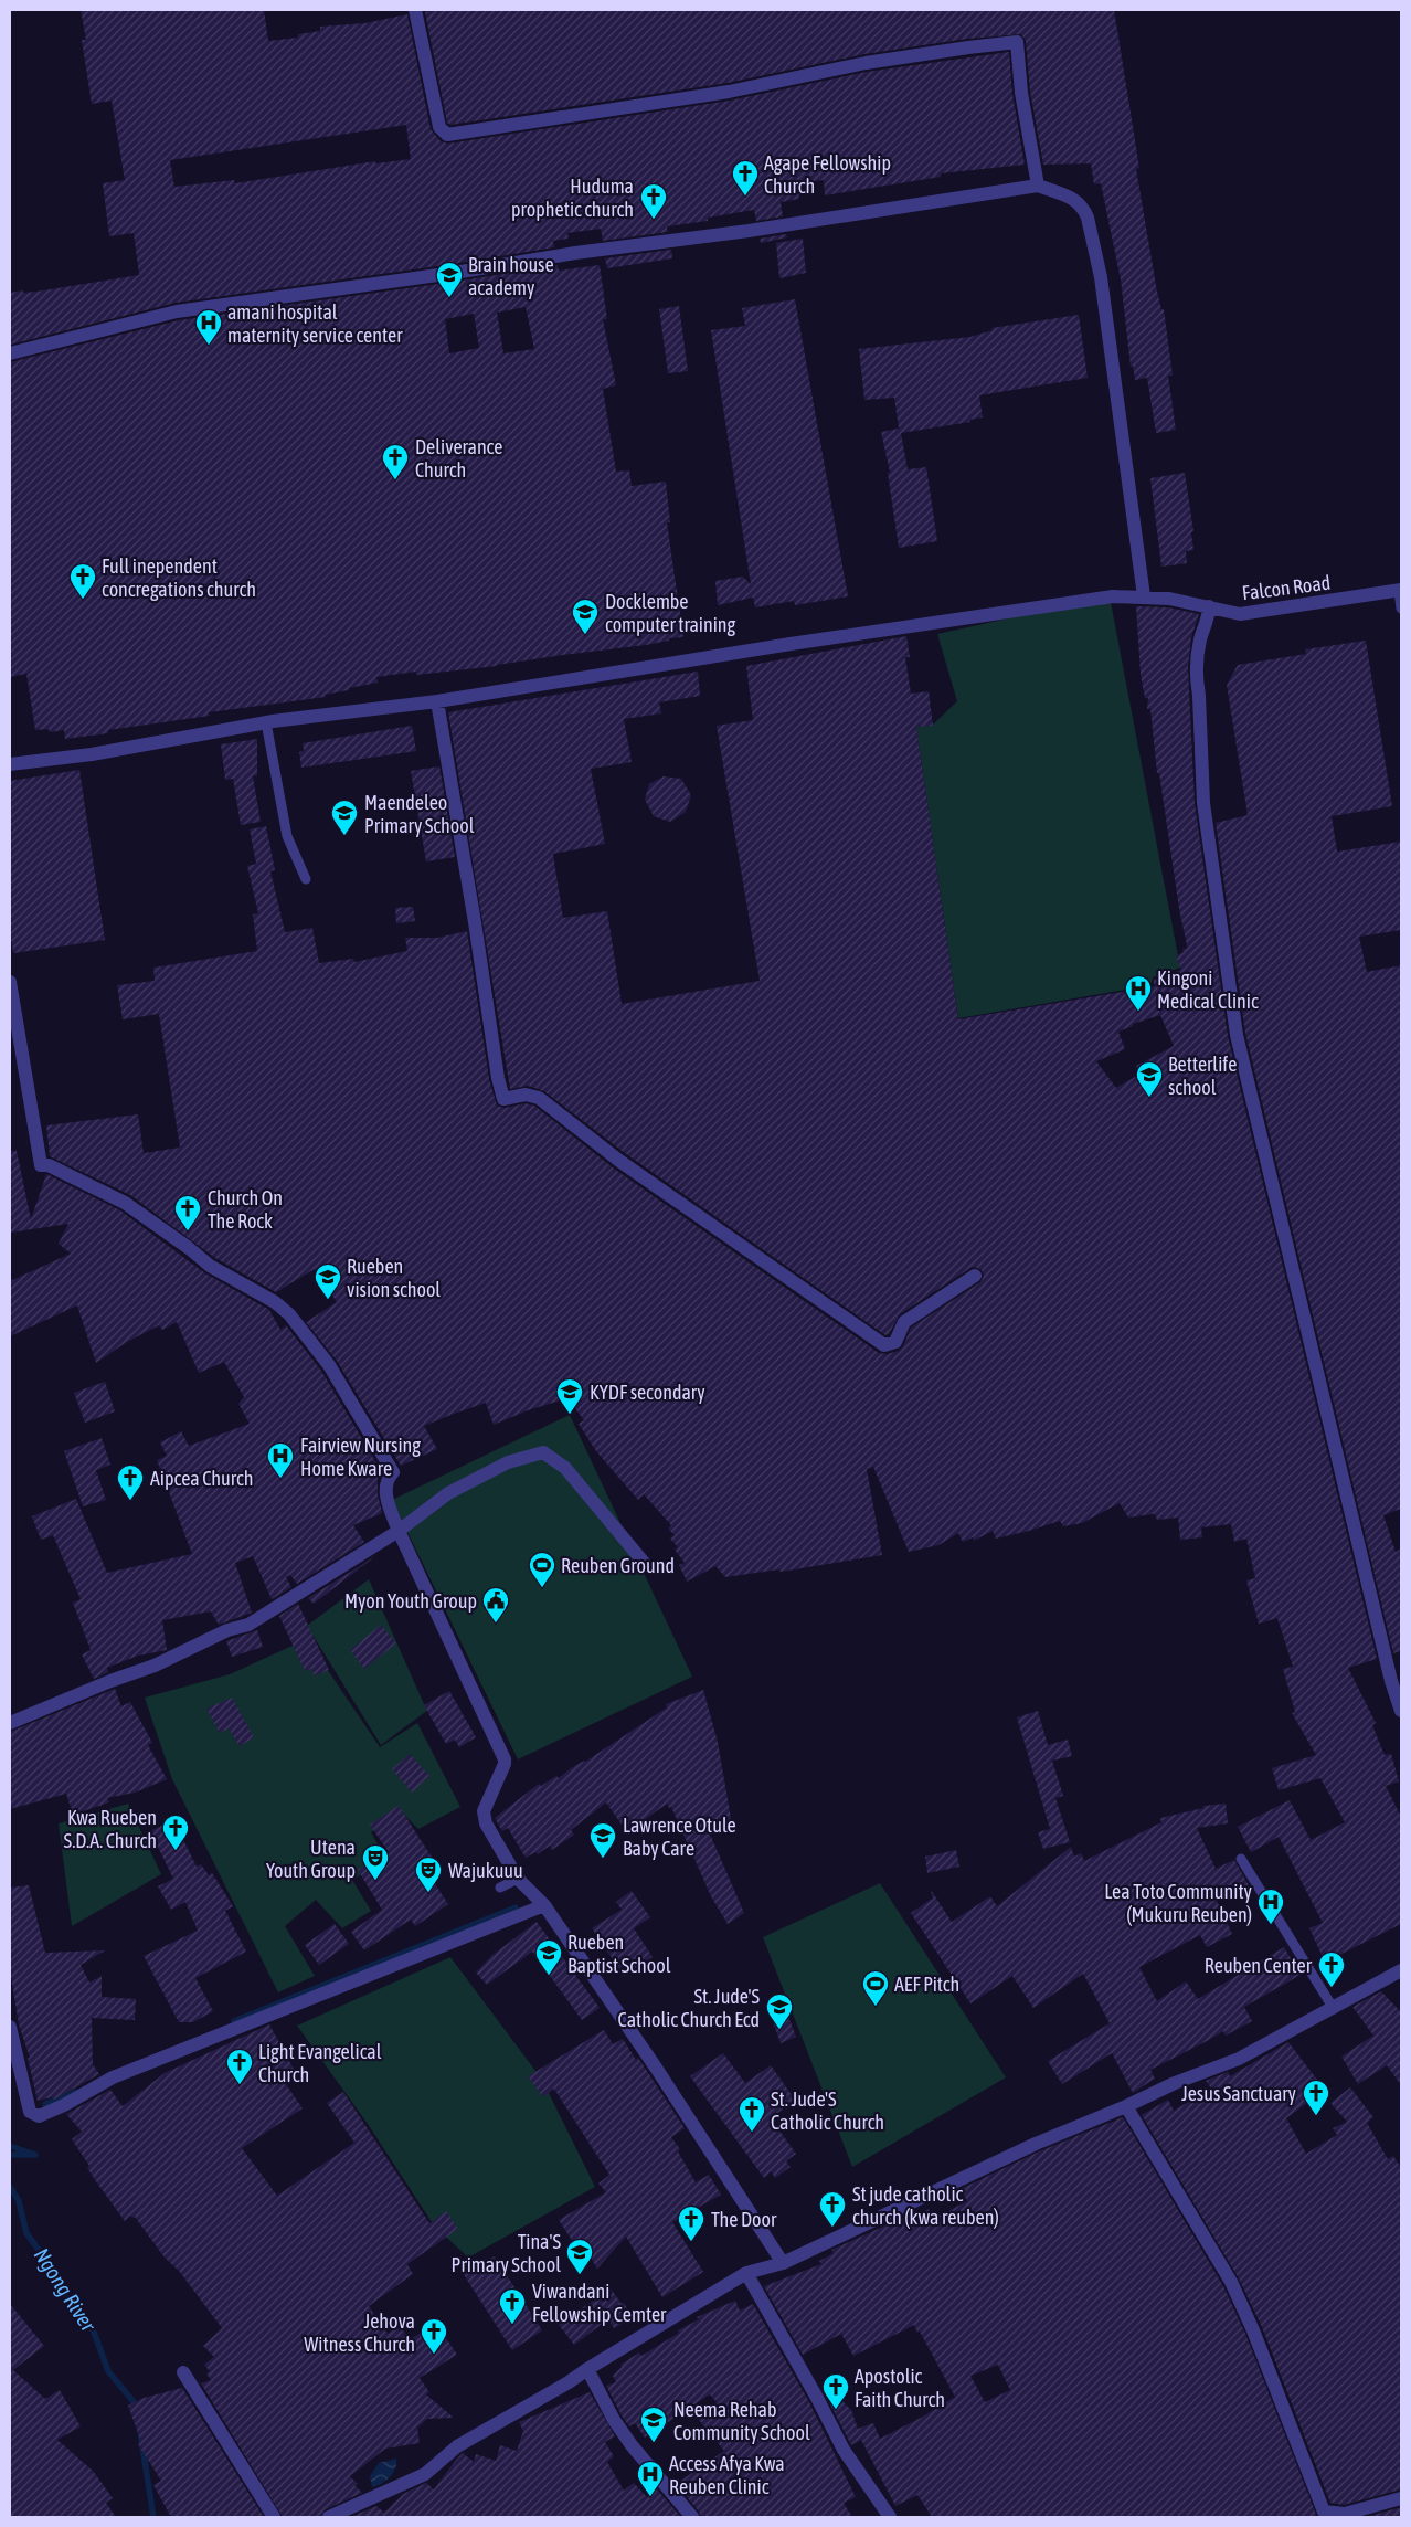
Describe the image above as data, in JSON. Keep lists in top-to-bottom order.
{
  "streets": {
    "street": ["Falcon Road"]
  },
  "water": ["Ngong River"],
  "places": {
    "church": [
      "Agape Fellowship Church",
      "Huduma prophetic church",
      "Deliverance Church",
      "Full inependent concregations church",
      "Church On The Rock",
      "Aipcea Church",
      "Kwa Rueben S.D.A. Church",
      "Reuben Center",
      "Light Evangelical Church",
      "Jesus Sanctuary",
      "St. Jude'S Catholic Church",
      "St jude catholic church (kwa reuben)",
      "The Door",
      "Viwandani Fellowship Cemter",
      "Jehova Witness Church",
      "Apostolic Faith Church"
    ],
    "school or university": [
      "Brain house academy",
      "Docklembe computer training",
      "Maendeleo Primary School",
      "Betterlife school",
      "Rueben vision school",
      "KYDF secondary",
      "Lawrence Otule Baby Care",
      "Rueben Baptist School",
      "St. Jude'S Catholic Church Ecd",
      "Tina'S Primary School",
      "Neema Rehab Community School"
    ],
    "hospital": [
      "amani hospital maternity service center",
      "Kingoni Medical Clinic",
      "Fairview Nursing Home Kware",
      "Lea Toto Community (Mukuru Reuben)",
      "Access Afya Kwa Reuben Clinic"
    ],
    "sports": ["Reuben Ground", "AEF Pitch"],
    "public building": ["Myon Youth Group"],
    "theatre": ["Utena Youth Group", "Wajukuuu"]
  }
}
